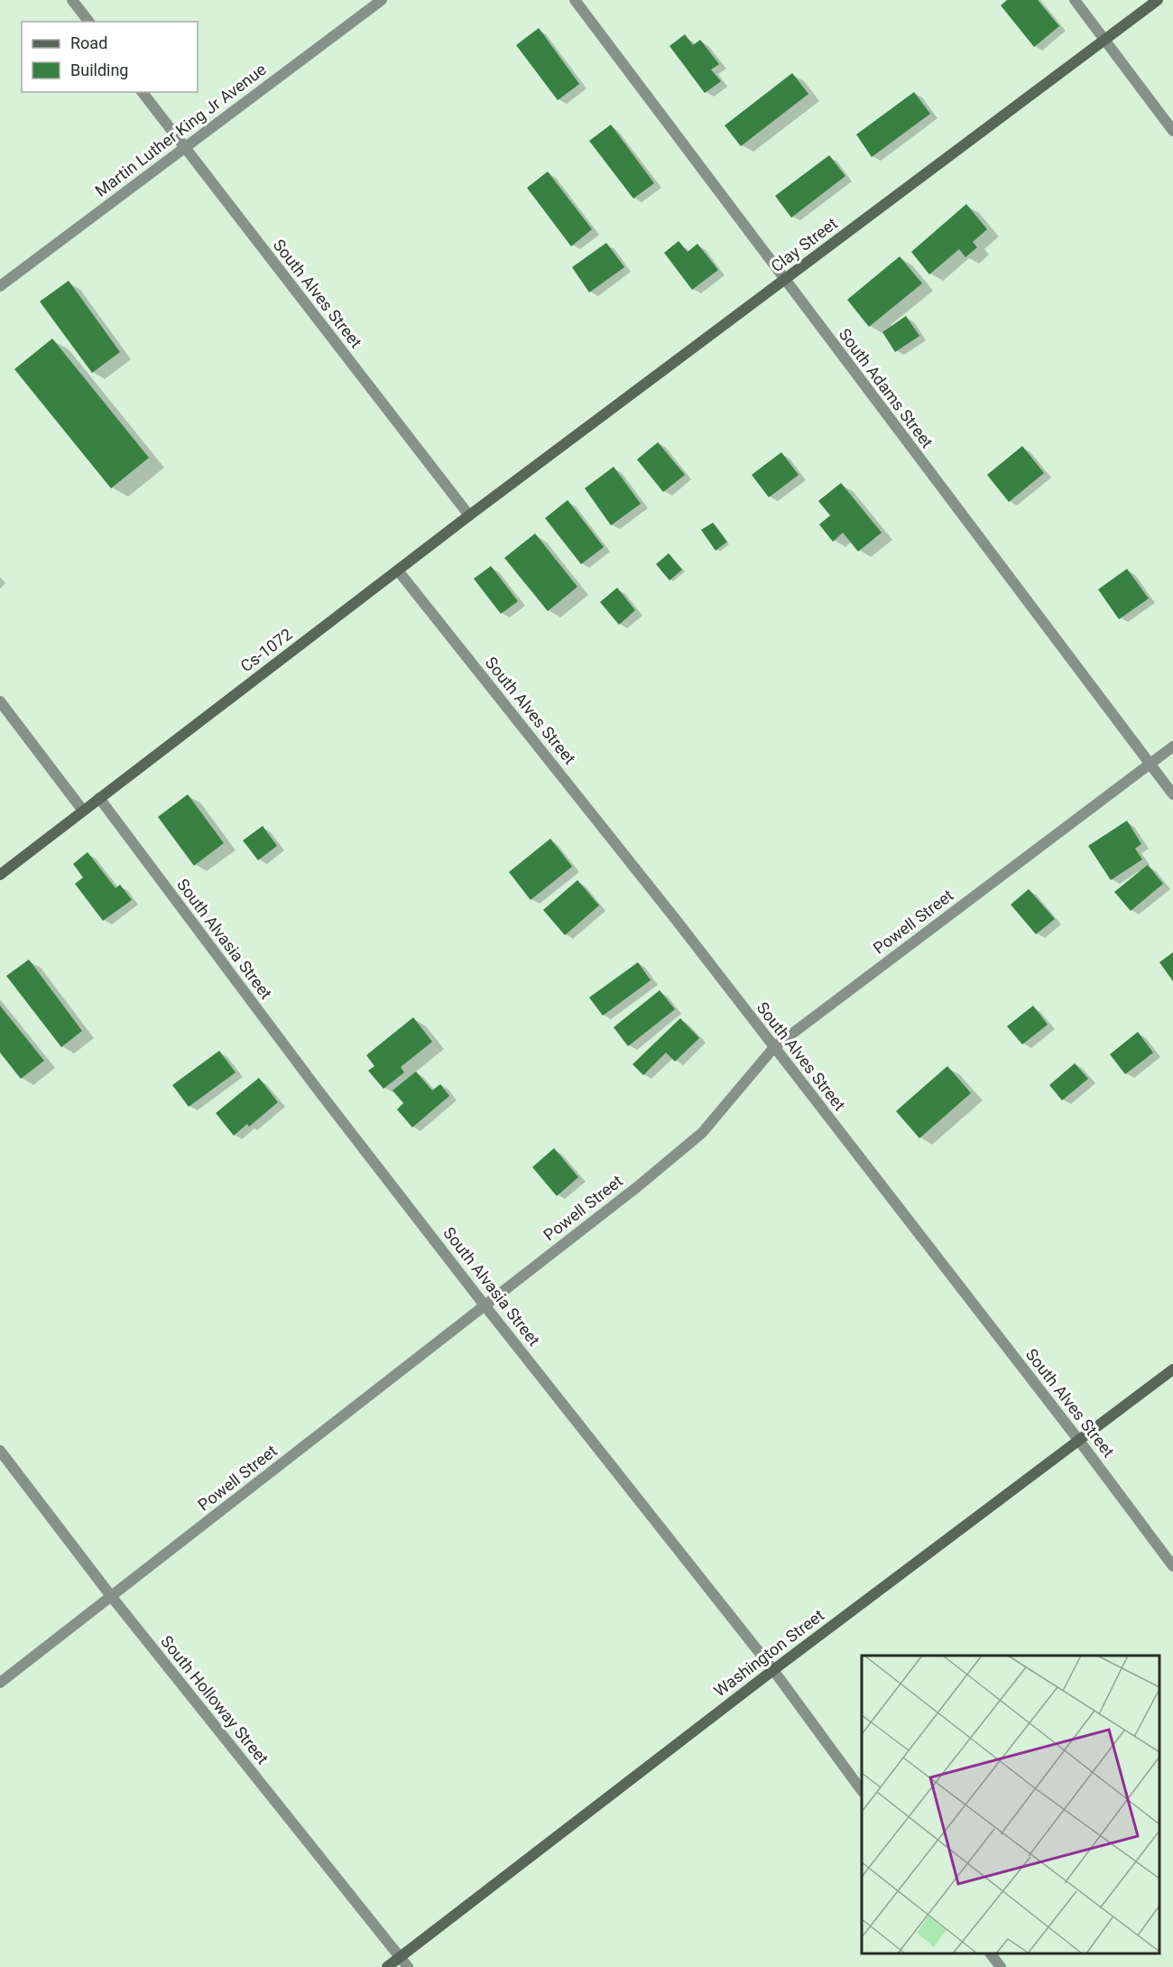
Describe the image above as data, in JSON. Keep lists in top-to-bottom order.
{
  "streets": {
    "street": [
      "Martin Luther King Jr Avenue",
      "Clay Street",
      "South Alves Street",
      "South Adams Street",
      "Cs-1072",
      "Powell Street",
      "South Alvasia Street",
      "Washington Street",
      "South Holloway Street"
    ]
  },
  "crossings": [
    ["Martin Luther King Jr Avenue", "South Alves Street"],
    ["Clay Street", "South Alves Street"],
    ["Clay Street", "South Adams Street"],
    ["Clay Street", "Cs-1072"],
    ["South Alves Street", "Cs-1072"],
    ["South Alves Street", "Powell Street"],
    ["South Alves Street", "Washington Street"],
    ["South Adams Street", "Powell Street"],
    ["Cs-1072", "South Alvasia Street"],
    ["Powell Street", "South Alvasia Street"],
    ["Powell Street", "South Holloway Street"],
    ["South Alvasia Street", "Washington Street"],
    ["Washington Street", "South Holloway Street"]
  ],
  "legend": ["Road", "Building"]
}
